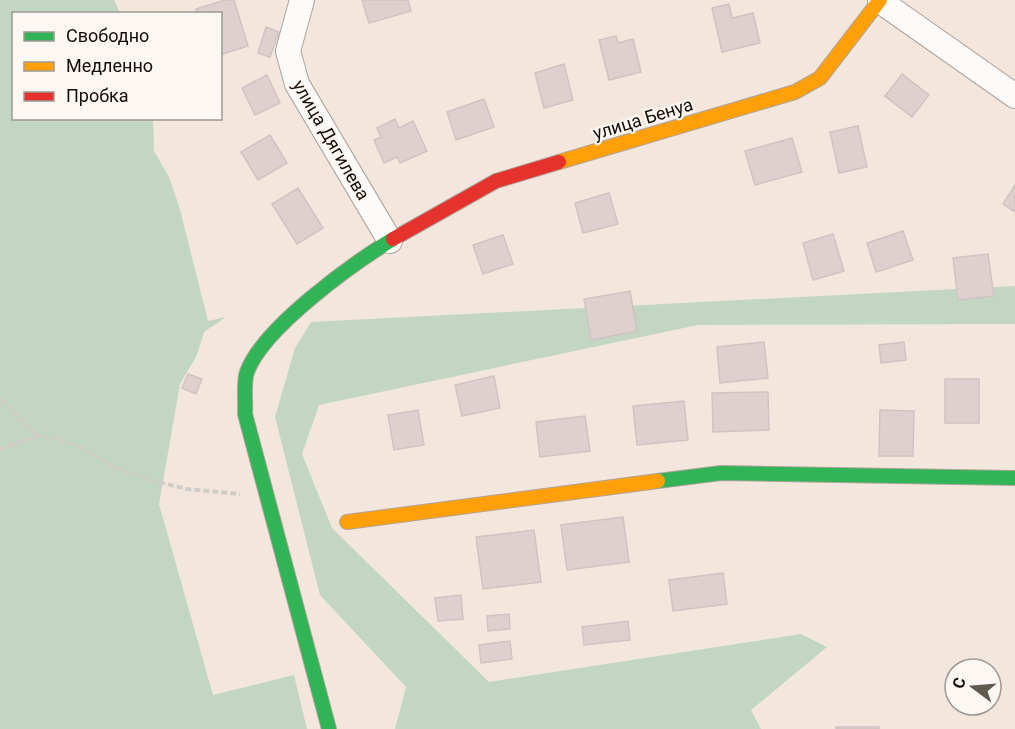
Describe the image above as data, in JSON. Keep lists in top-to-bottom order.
{
  "streets": {
    "street": ["улица Бенуа", "улица Дягилева"]
  },
  "crossings": [
    ["улица Бенуа", "улица Дягилева"]
  ],
  "legend": ["Свободно", "Медленно", "Пробка"],
  "north": "left"
}
